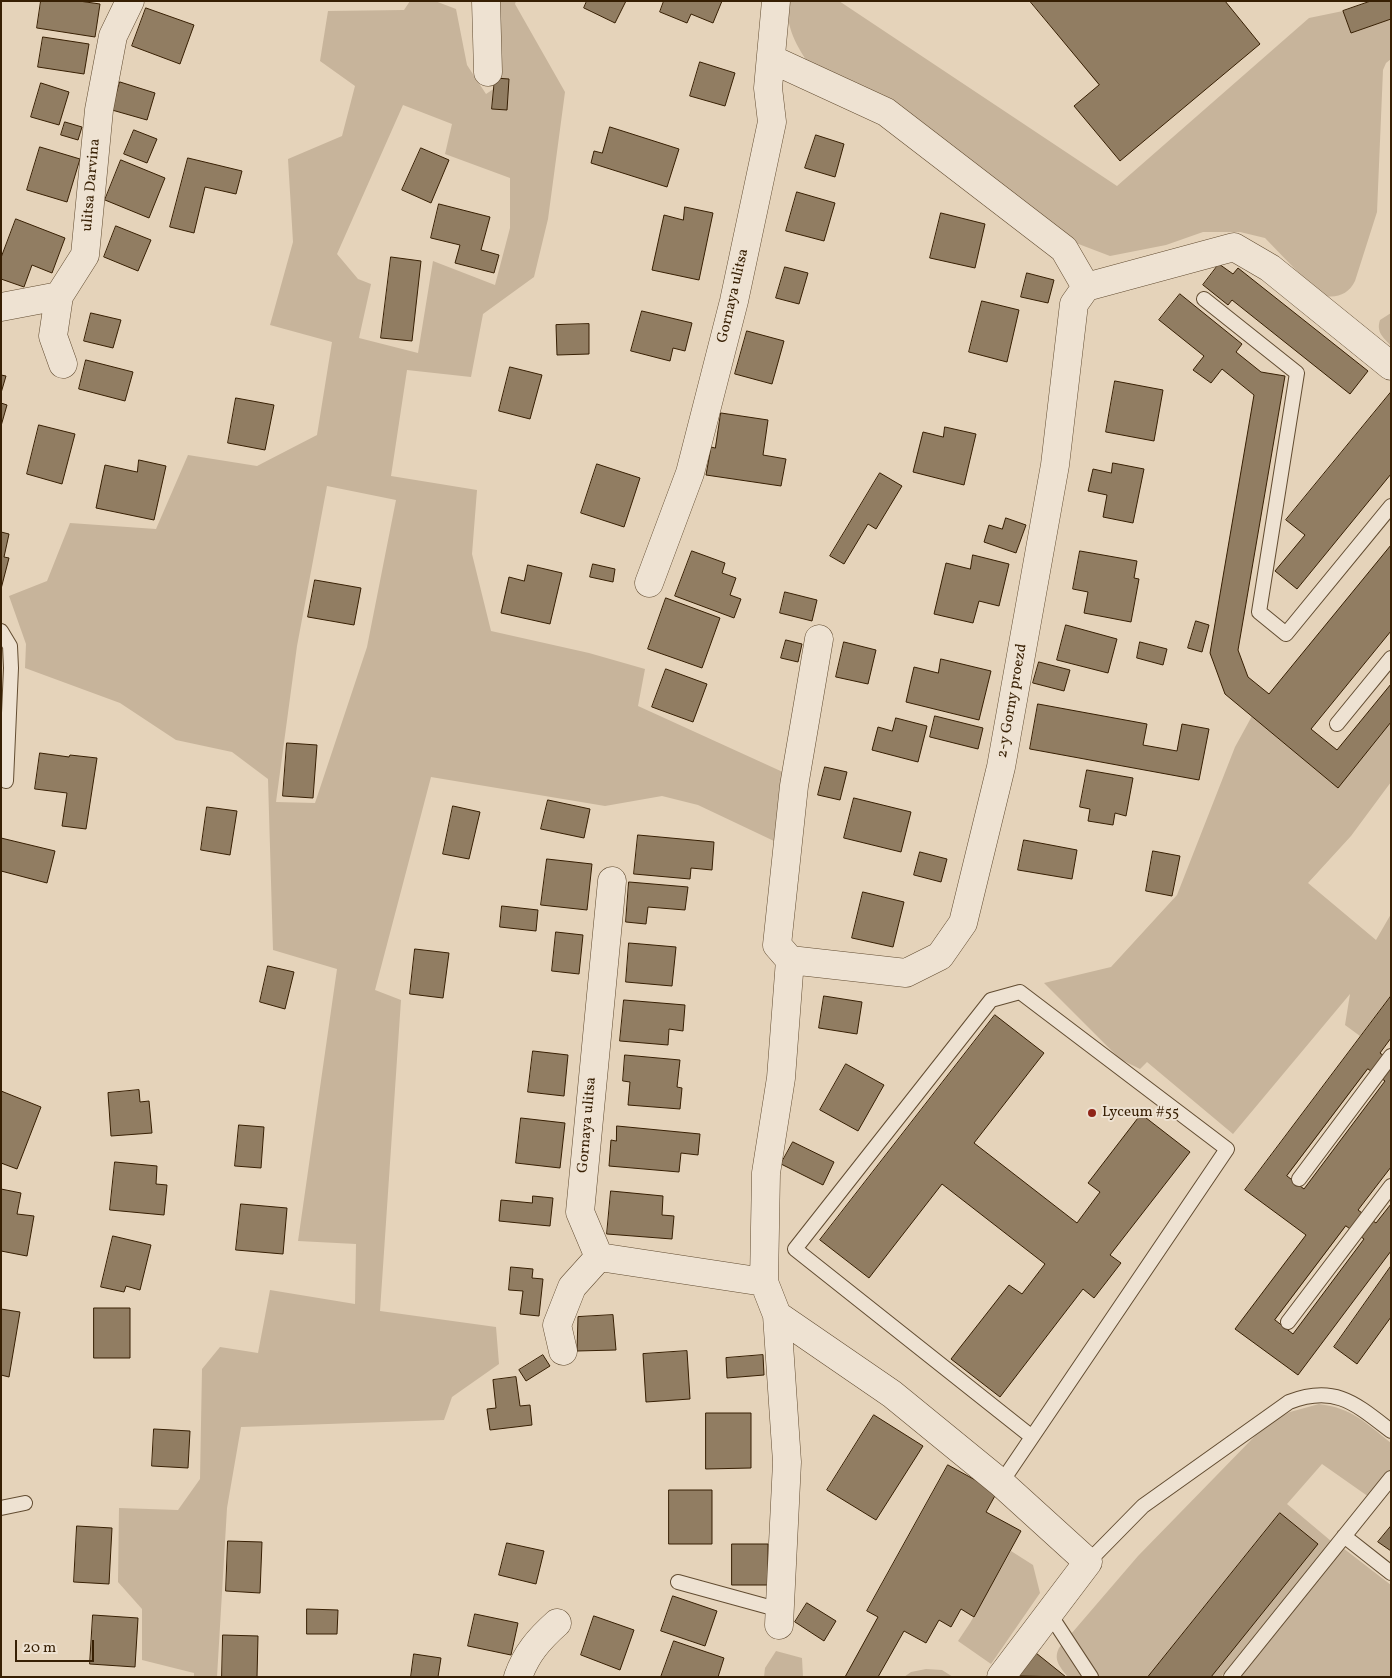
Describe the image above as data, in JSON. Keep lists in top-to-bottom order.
{
  "streets": {
    "street": ["ulitsa Darvina", "Gornaya ulitsa", "2-y Gorny proezd"]
  },
  "places": ["Lyceum #55"],
  "scale_bar": "20 m"
}
